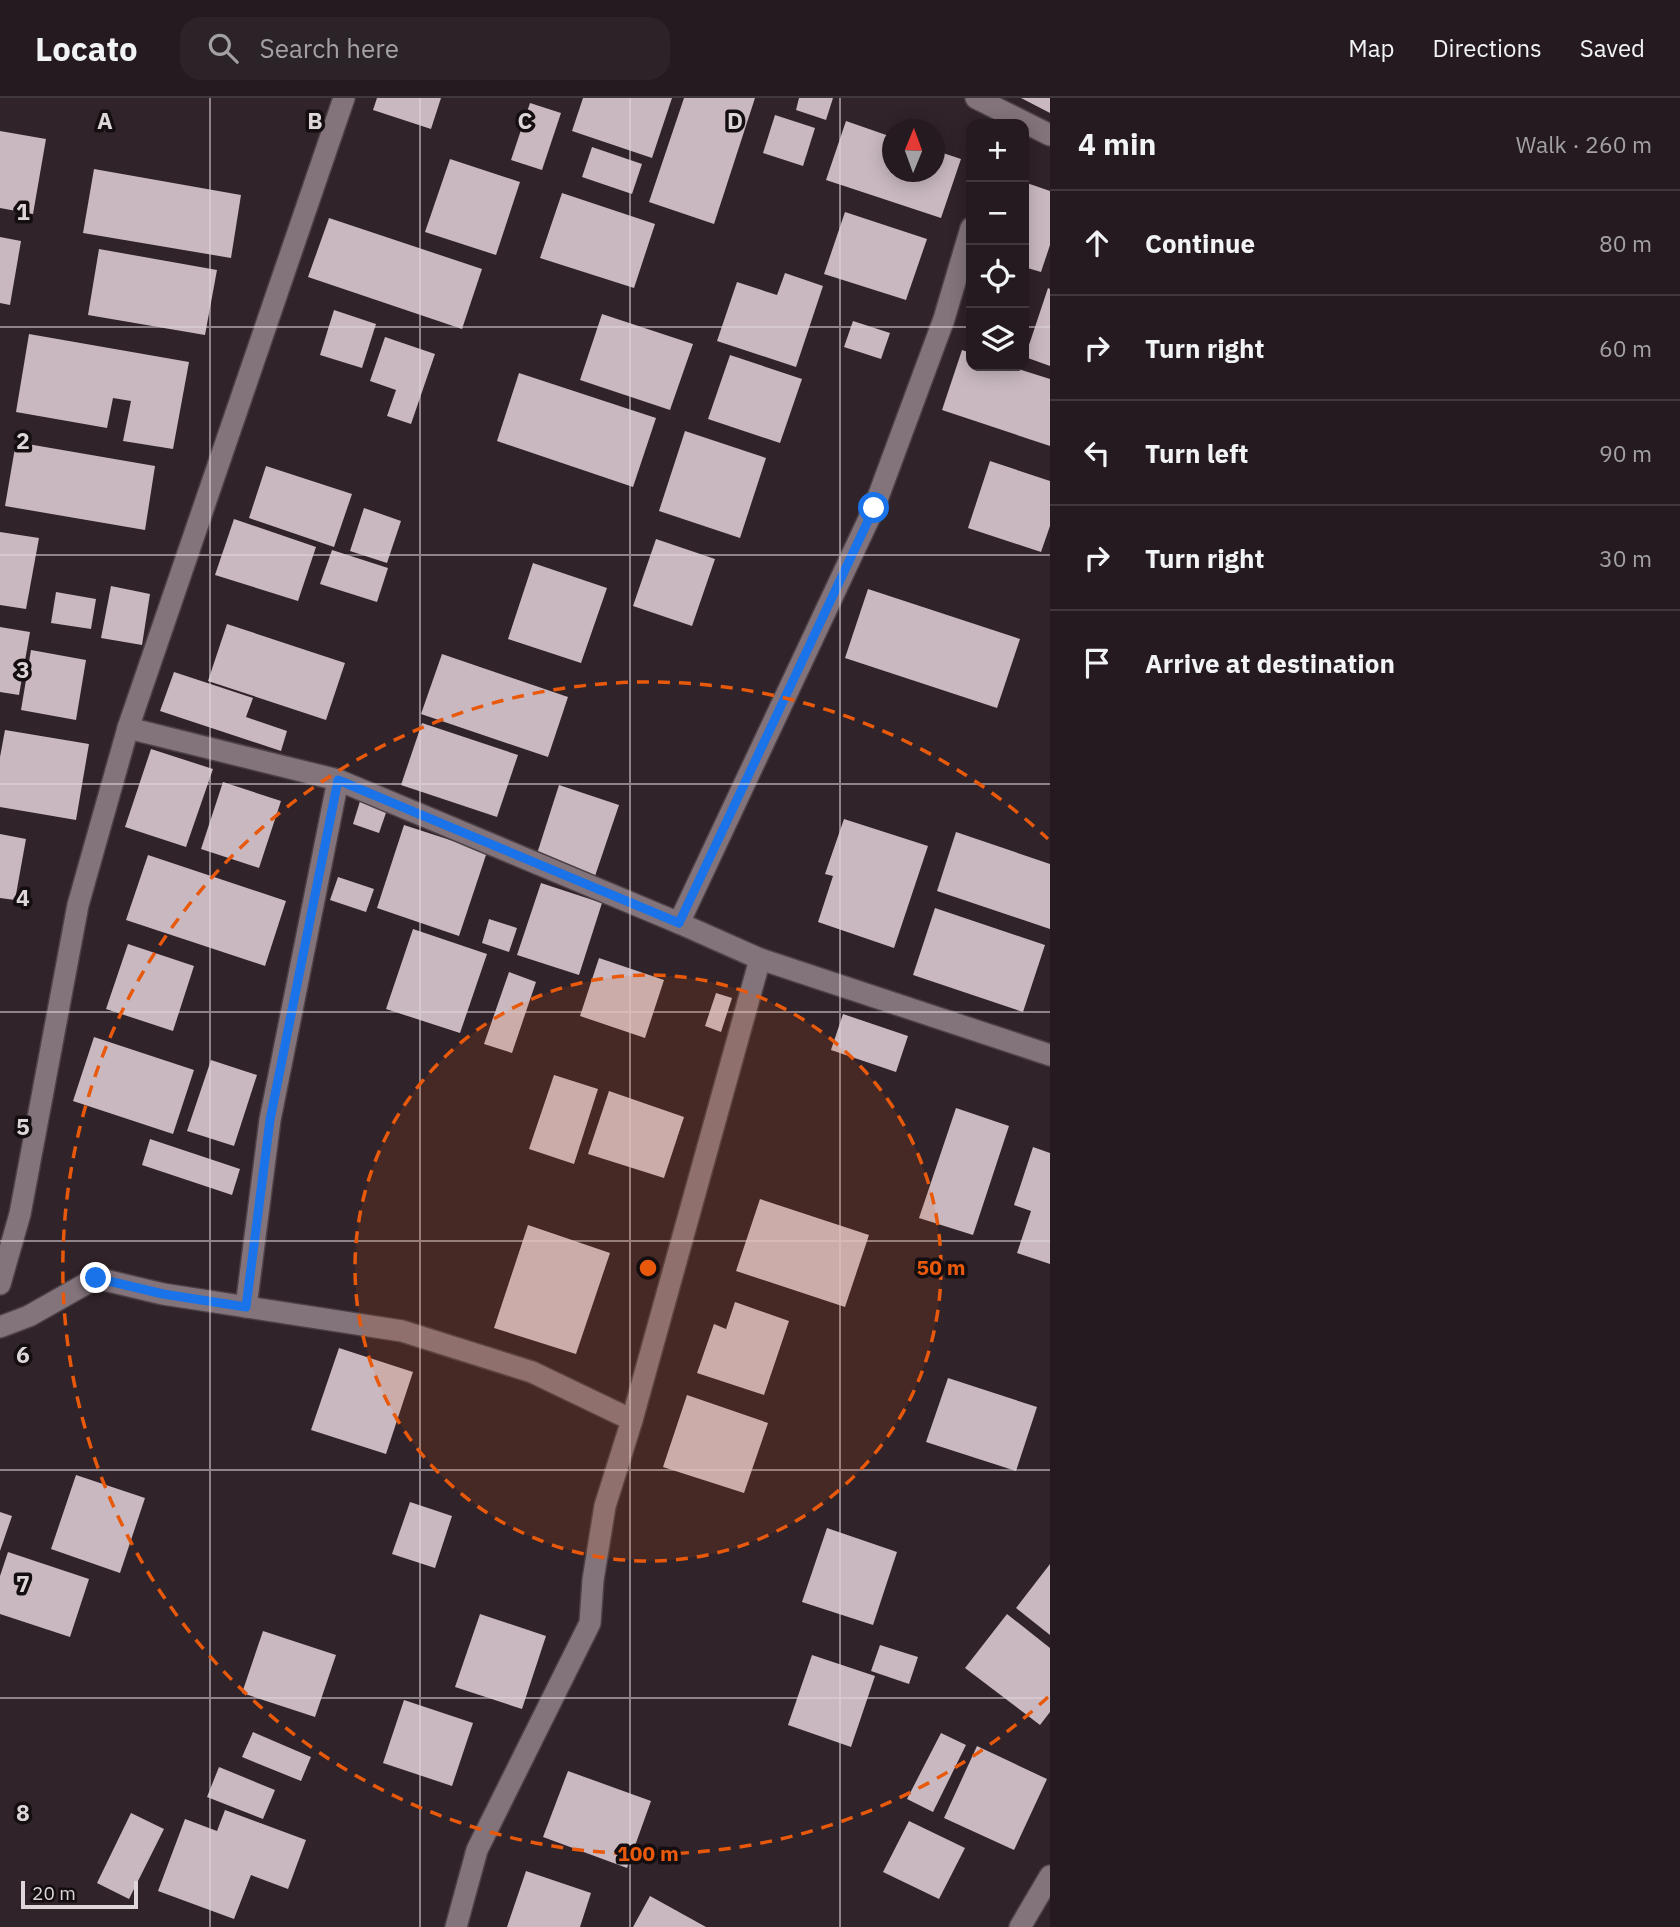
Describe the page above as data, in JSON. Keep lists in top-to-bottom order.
{
  "scale_bar": "20 m",
  "north": "top",
  "page": {
    "header": "Locato",
    "search": "Search here",
    "nav": ["Map", "Directions", "Saved"],
    "heading": ["4 min", "Walk · 260 m"],
    "map_buttons": ["+", "−"],
    "list": [
      ["Continue", "80 m"],
      ["Turn right", "60 m"],
      ["Turn left", "90 m"],
      ["Turn right", "30 m"],
      "Arrive at destination"
    ],
    "scale": "20 m"
  },
  "grid": {
    "columns": [
      "A",
      "B",
      "C",
      "D"
    ],
    "rows": [
      "1",
      "2",
      "3",
      "4",
      "5",
      "6",
      "7",
      "8"
    ]
  },
  "rings": ["50 m", "100 m"]
}
